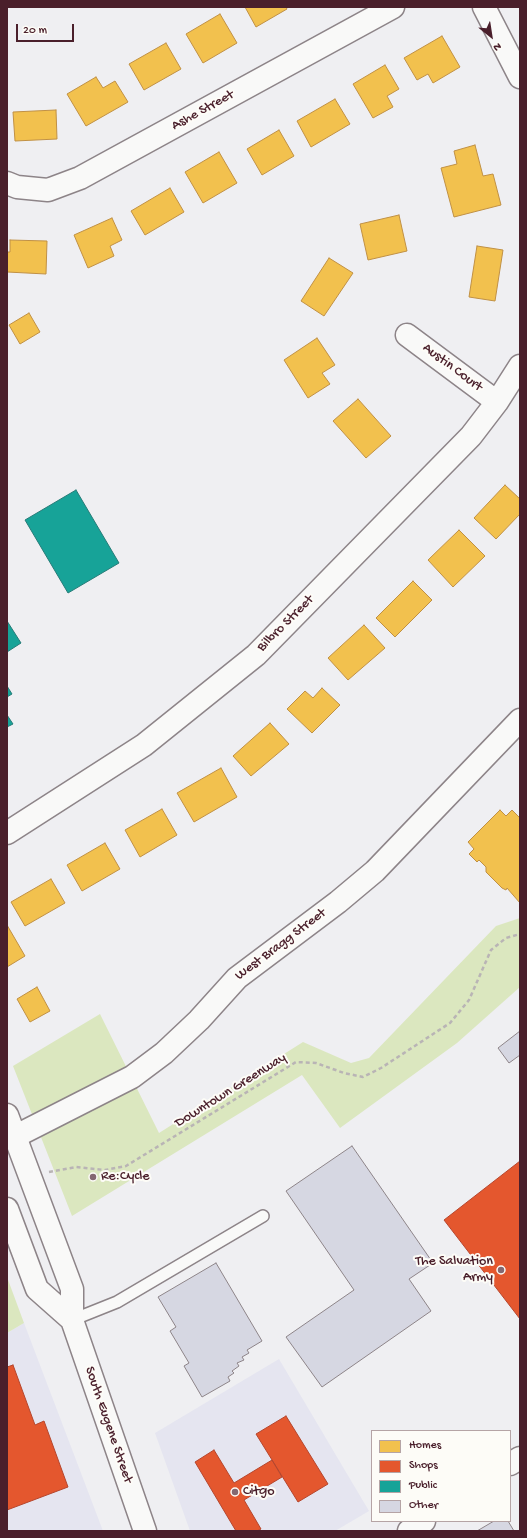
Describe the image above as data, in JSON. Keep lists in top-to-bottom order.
{
  "streets": {
    "street": [
      "Ashe Street",
      "Austin Court",
      "Bilbro Street",
      "West Bragg Street",
      "South Eugene Street"
    ],
    "path": ["Downtown Greenway"]
  },
  "crossings": [
    ["Austin Court", "Bilbro Street"],
    ["West Bragg Street", "South Eugene Street"],
    ["Downtown Greenway", "South Eugene Street"]
  ],
  "places": ["Re:Cycle", "The Salvation Army", "Citgo"],
  "legend": [
    "Homes",
    "Shops",
    "Public",
    "Other"
  ],
  "scale_bar": "20 m",
  "north": "bottom right"
}
